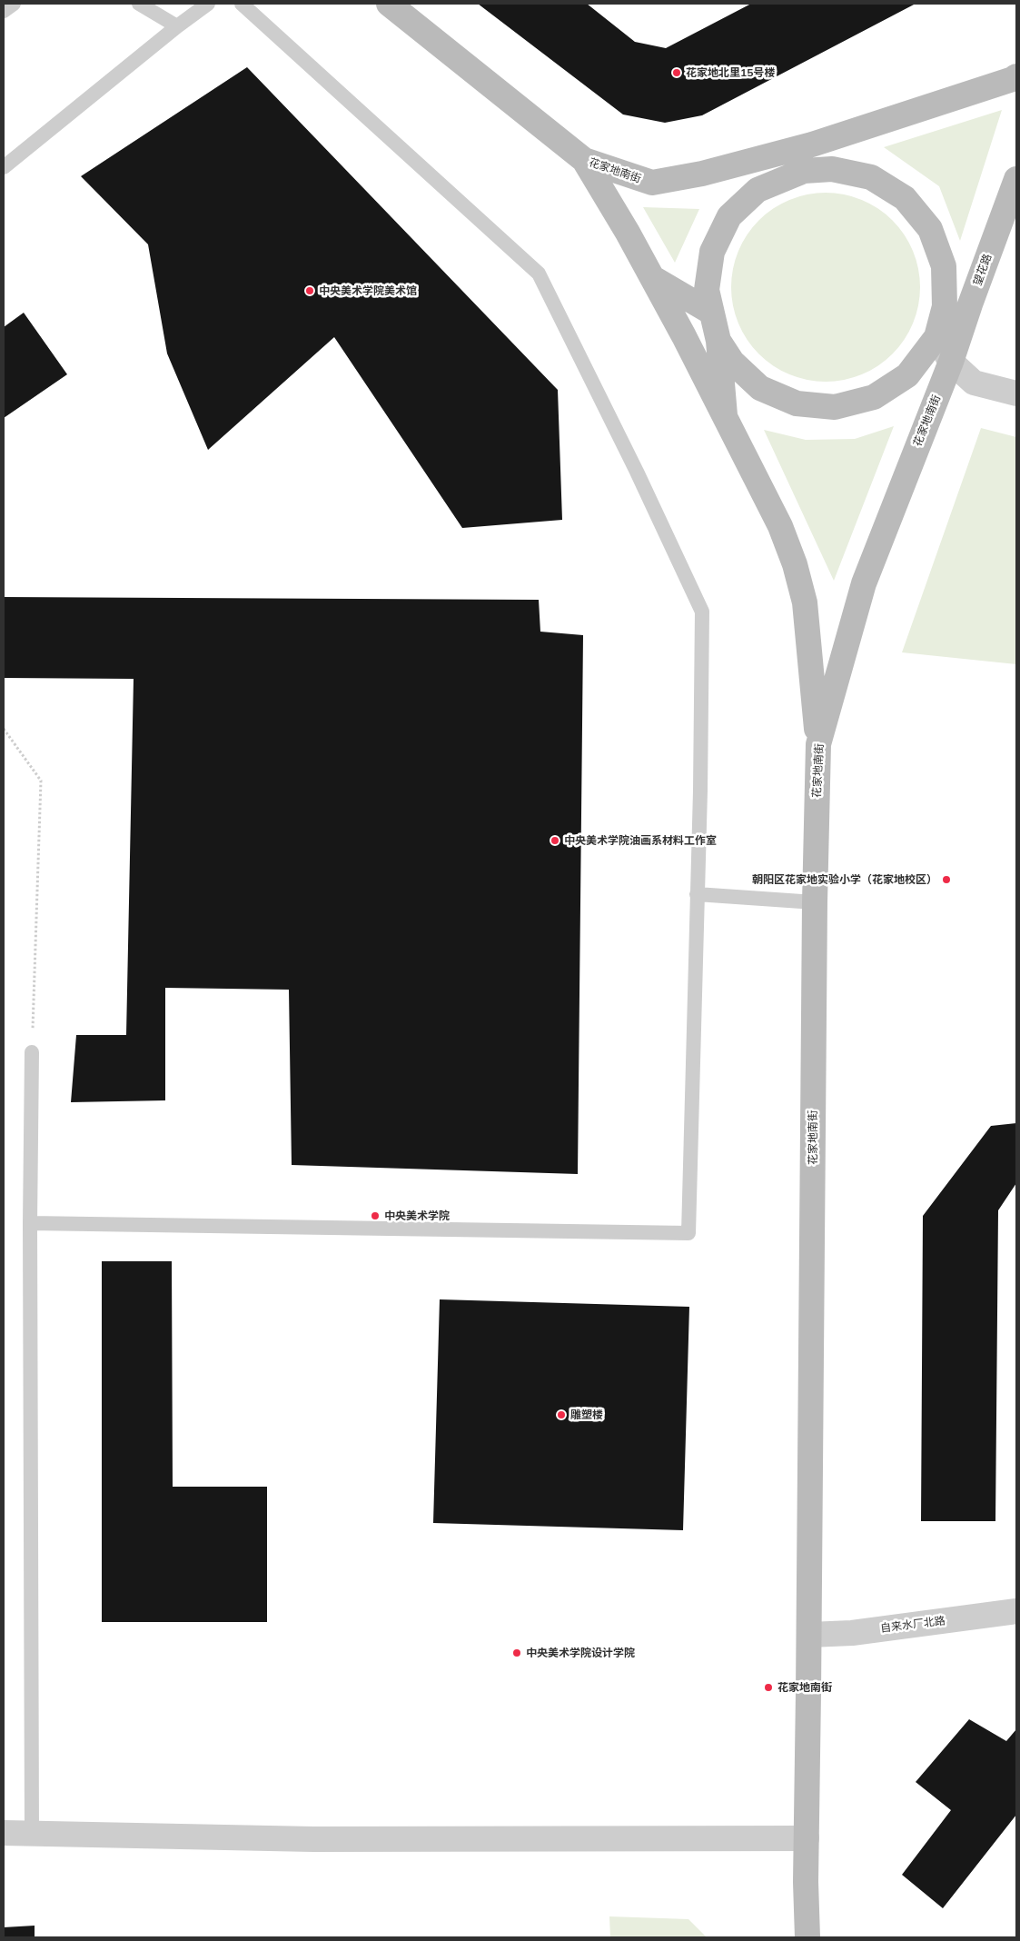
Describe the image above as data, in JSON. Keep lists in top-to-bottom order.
{
  "streets": {
    "street": ["花家地南街", "望花路", "自来水厂北路"]
  },
  "crossings": [
    ["花家地南街", "望花路"],
    ["花家地南街", "自来水厂北路"]
  ],
  "places": [
    "花家地北里15号楼",
    "中央美术学院美术馆",
    "中央美术学院油画系材料工作室",
    "朝阳区花家地实验小学（花家地校区）",
    "中央美术学院",
    "雕塑楼",
    "中央美术学院设计学院",
    "花家地南街"
  ]
}
